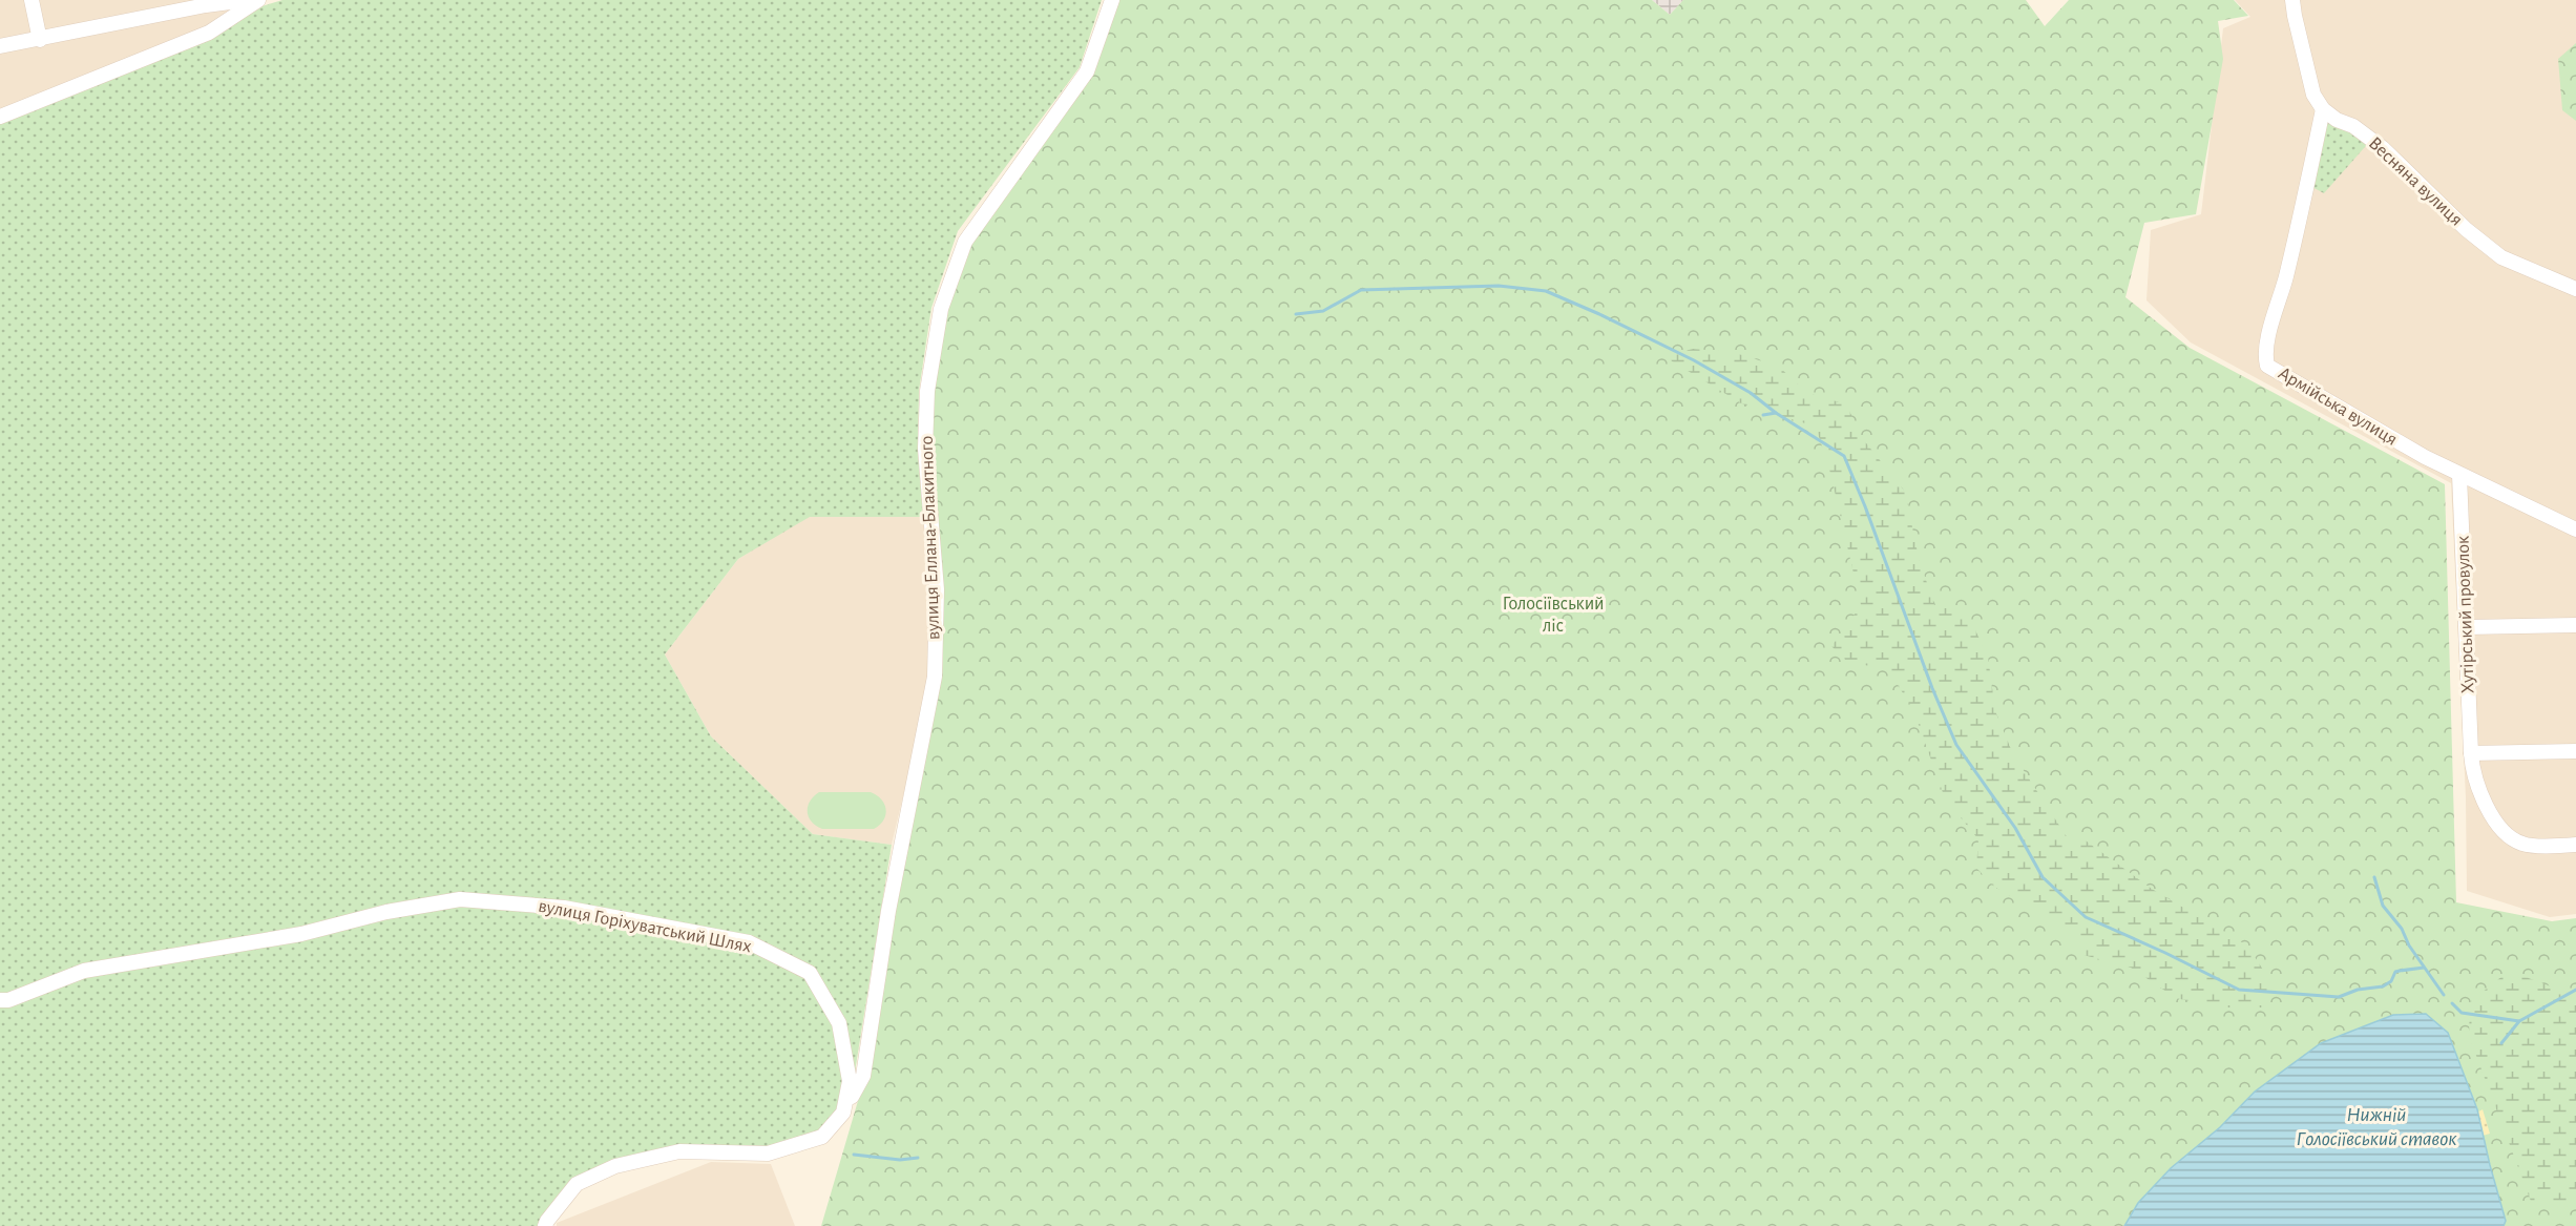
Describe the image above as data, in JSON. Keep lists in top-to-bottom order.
{
  "streets": {
    "street": [
      "Весняна вулиця",
      "Армійська вулиця",
      "вулиця Еллана-Блакитного",
      "Хутірський провулок",
      "вулиця Горіхуватський Шлях"
    ]
  },
  "crossings": [
    ["Весняна вулиця", "Армійська вулиця"],
    ["Армійська вулиця", "Хутірський провулок"],
    ["вулиця Еллана-Блакитного", "вулиця Горіхуватський Шлях"]
  ],
  "water": ["Нижній Голосіївський ставок"],
  "parks": ["Голосіївський ліс"]
}
